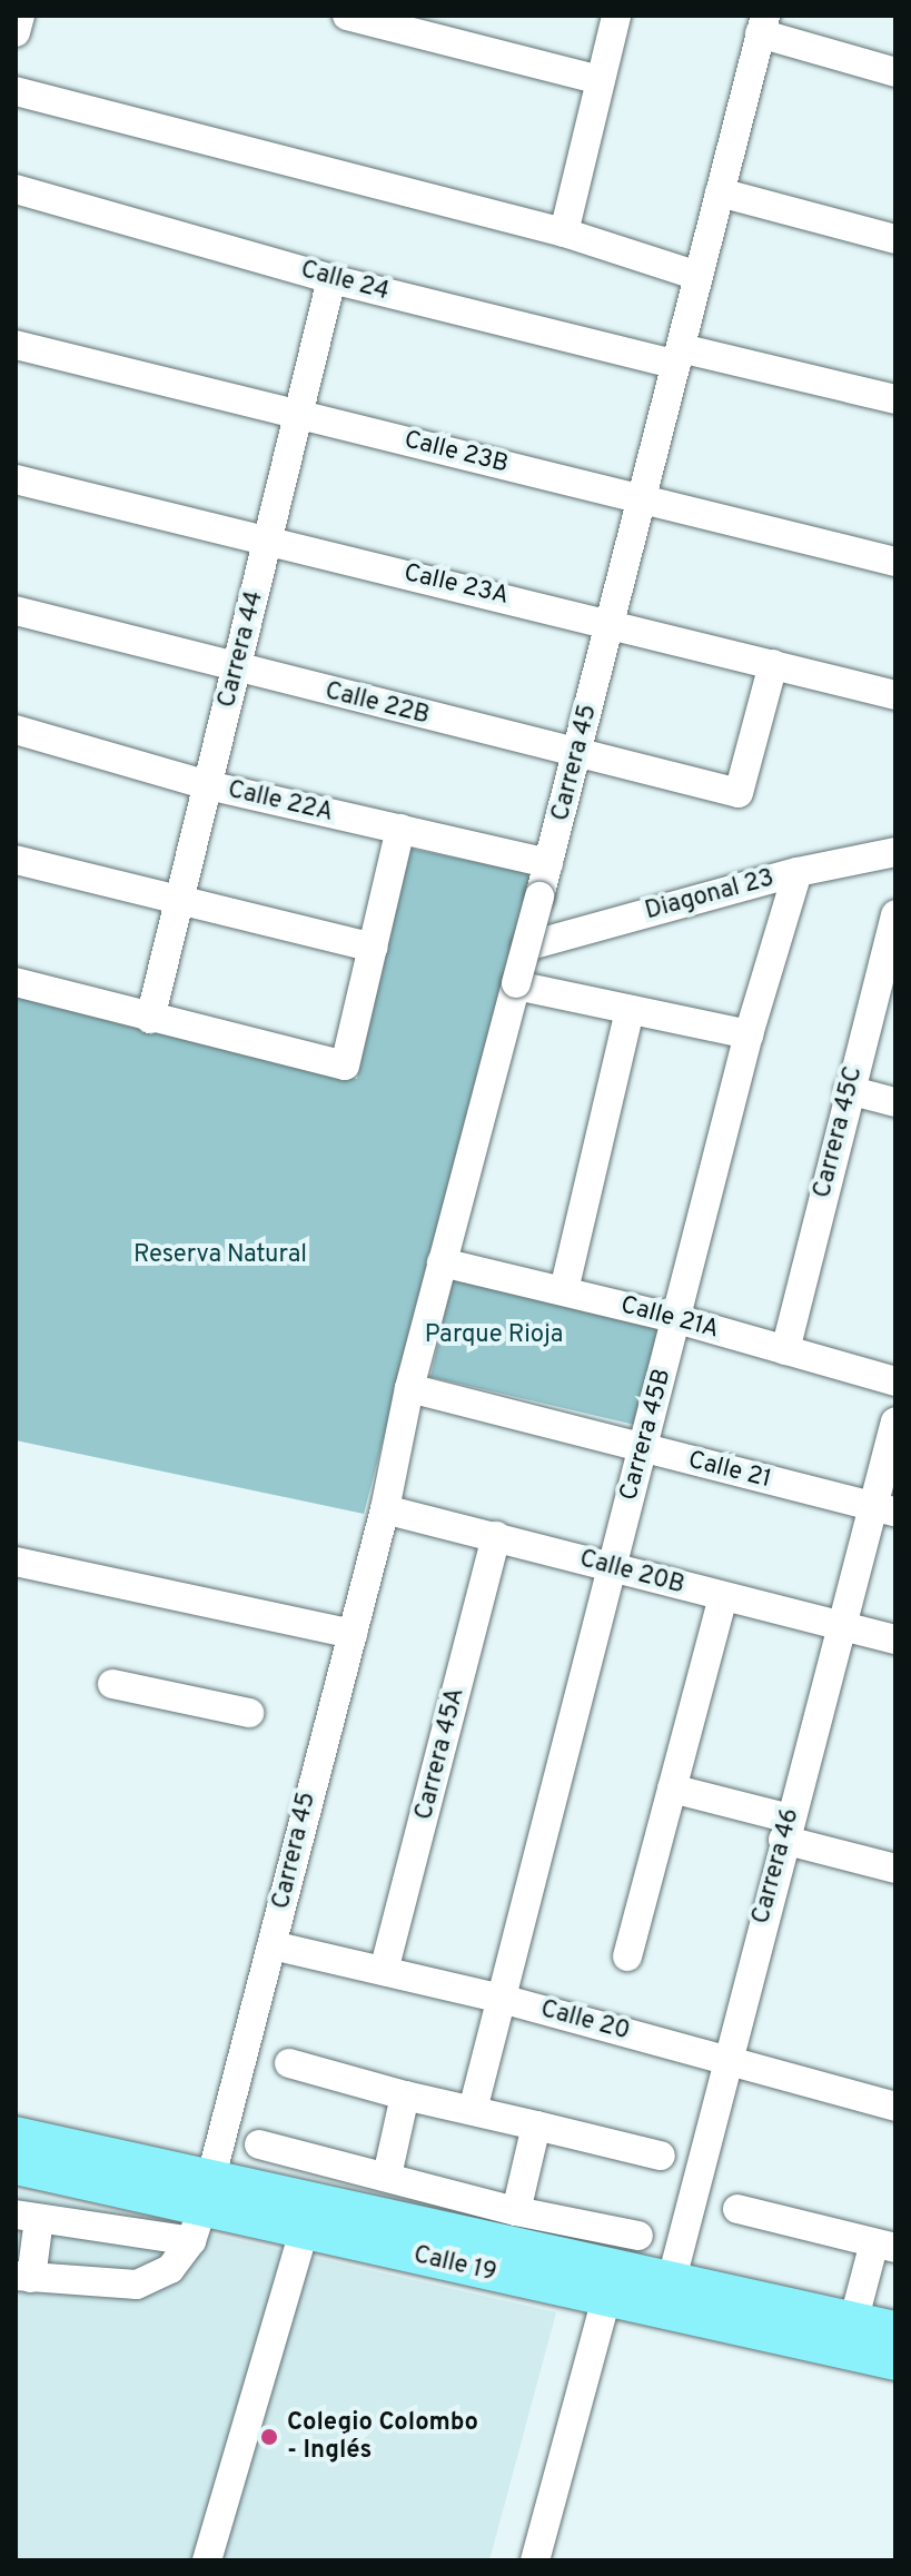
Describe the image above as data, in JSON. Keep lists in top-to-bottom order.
{
  "streets": {
    "main road": ["Calle 19"],
    "street": [
      "Calle 24",
      "Calle 23B",
      "Calle 23A",
      "Carrera 44",
      "Calle 22B",
      "Carrera 45",
      "Calle 22A",
      "Diagonal 23",
      "Carrera 45C",
      "Calle 21A",
      "Carrera 45B",
      "Calle 21",
      "Calle 20B",
      "Carrera 45A",
      "Carrera 46",
      "Calle 20"
    ]
  },
  "crossings": [
    ["Calle 24", "Carrera 44"],
    ["Calle 24", "Carrera 45"],
    ["Calle 23B", "Carrera 44"],
    ["Calle 23B", "Carrera 45"],
    ["Calle 23A", "Carrera 44"],
    ["Calle 23A", "Calle 22B"],
    ["Calle 23A", "Carrera 45"],
    ["Carrera 44", "Calle 22B"],
    ["Carrera 44", "Calle 22A"],
    ["Calle 22B", "Carrera 45"],
    ["Carrera 45", "Calle 22A"],
    ["Carrera 45", "Calle 21A"],
    ["Carrera 45", "Calle 21"],
    ["Carrera 45", "Calle 20B"],
    ["Carrera 45", "Calle 20"],
    ["Carrera 45", "Calle 19"],
    ["Diagonal 23", "Carrera 45B"],
    ["Carrera 45C", "Calle 21A"],
    ["Calle 21A", "Carrera 45B"],
    ["Carrera 45B", "Calle 21"],
    ["Carrera 45B", "Calle 20B"],
    ["Carrera 45B", "Calle 20"],
    ["Calle 21", "Carrera 46"],
    ["Calle 20B", "Carrera 45A"],
    ["Calle 20B", "Carrera 46"],
    ["Carrera 45A", "Calle 20"],
    ["Carrera 46", "Calle 20"],
    ["Carrera 46", "Calle 19"]
  ],
  "parks": ["Reserva Natural", "Parque Rioja"],
  "places": ["Colegio Colombo - Inglés"]
}
